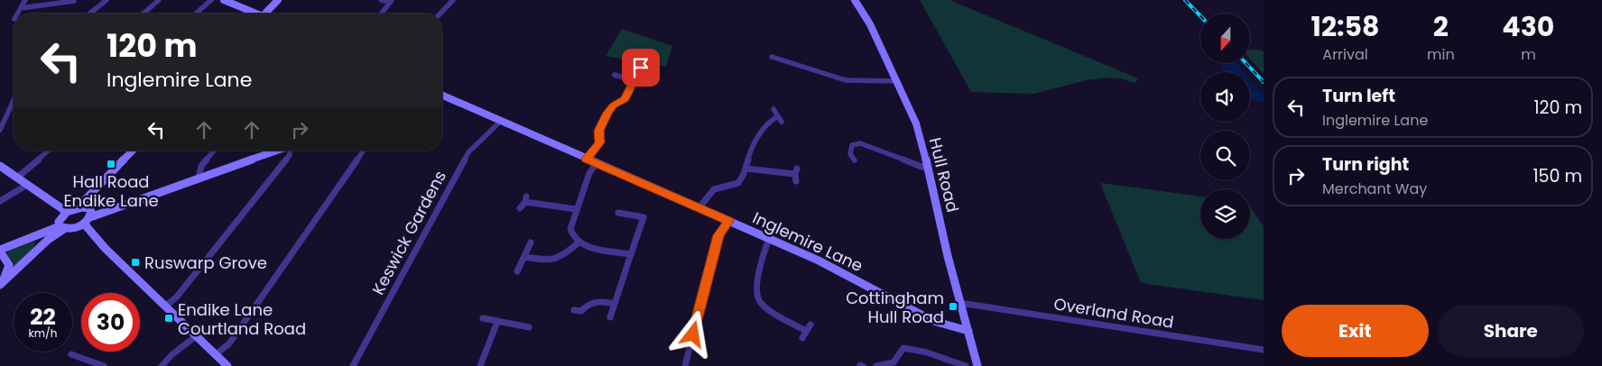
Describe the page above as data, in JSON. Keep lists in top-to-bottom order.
{
  "streets": {
    "street": [
      "Hull Road",
      "Keswick Gardens",
      "Inglemire Lane",
      "Overland Road"
    ]
  },
  "crossings": [
    ["Hull Road", "Inglemire Lane"],
    ["Hull Road", "Overland Road"],
    ["Keswick Gardens", "Inglemire Lane"]
  ],
  "places": {
    "transit": [
      "Hall Road Endike Lane",
      "Ruswarp Grove",
      "Cottingham Hull Road",
      "Endike Lane Courtland Road"
    ]
  },
  "north": "bottom",
  "page": {
    "eta": [
      "12:58",
      "Arrival",
      "2",
      "min",
      "430",
      "m"
    ],
    "turn": ["120 m", "Inglemire Lane"],
    "list": [
      {
        "name": "Turn left",
        "note": "Inglemire Lane",
        "value": "120 m"
      },
      {
        "name": "Turn right",
        "note": "Merchant Way",
        "value": "150 m"
      }
    ],
    "speed": "22 km/h",
    "limit": "30",
    "buttons": ["Exit", "Share"]
  }
}
